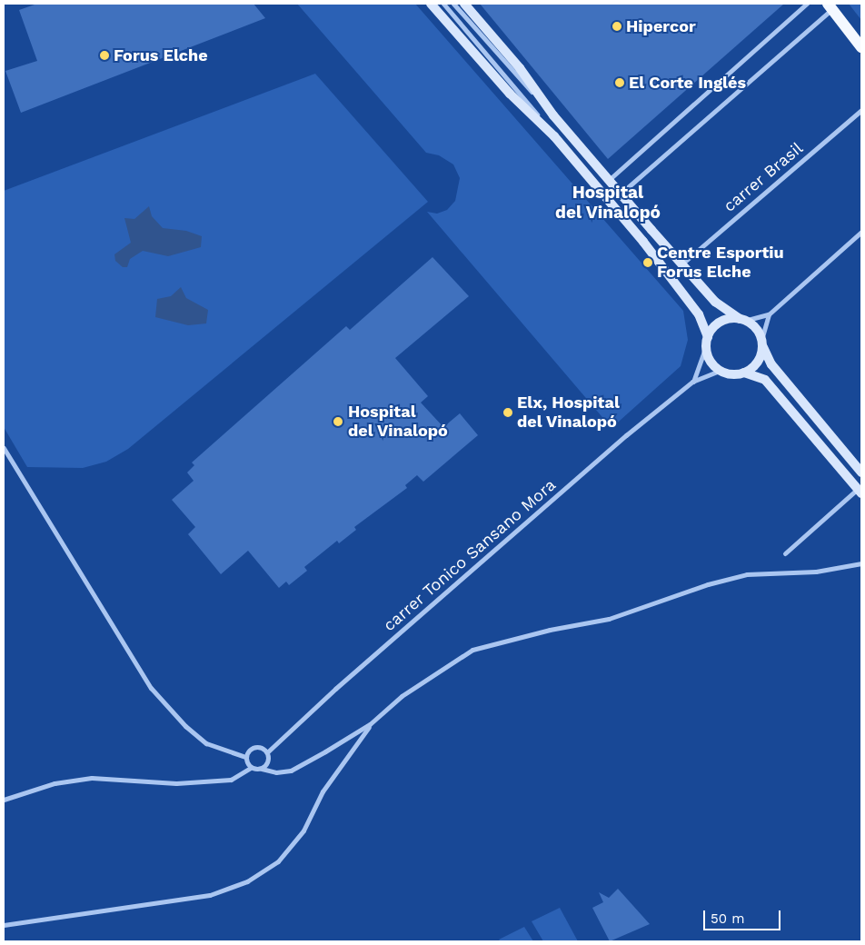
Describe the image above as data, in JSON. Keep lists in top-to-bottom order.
{
  "streets": {
    "street": ["carrer Brasil", "carrer Tonico Sansano Mora"]
  },
  "districts": ["Hospital del Vinalopó"],
  "places": [
    "Hipercor",
    "Forus Elche",
    "El Corte Inglés",
    "Centre Esportiu Forus Elche",
    "Elx, Hospital del Vinalopó",
    "Hospital del Vinalopó"
  ],
  "scale_bar": "50 m"
}
